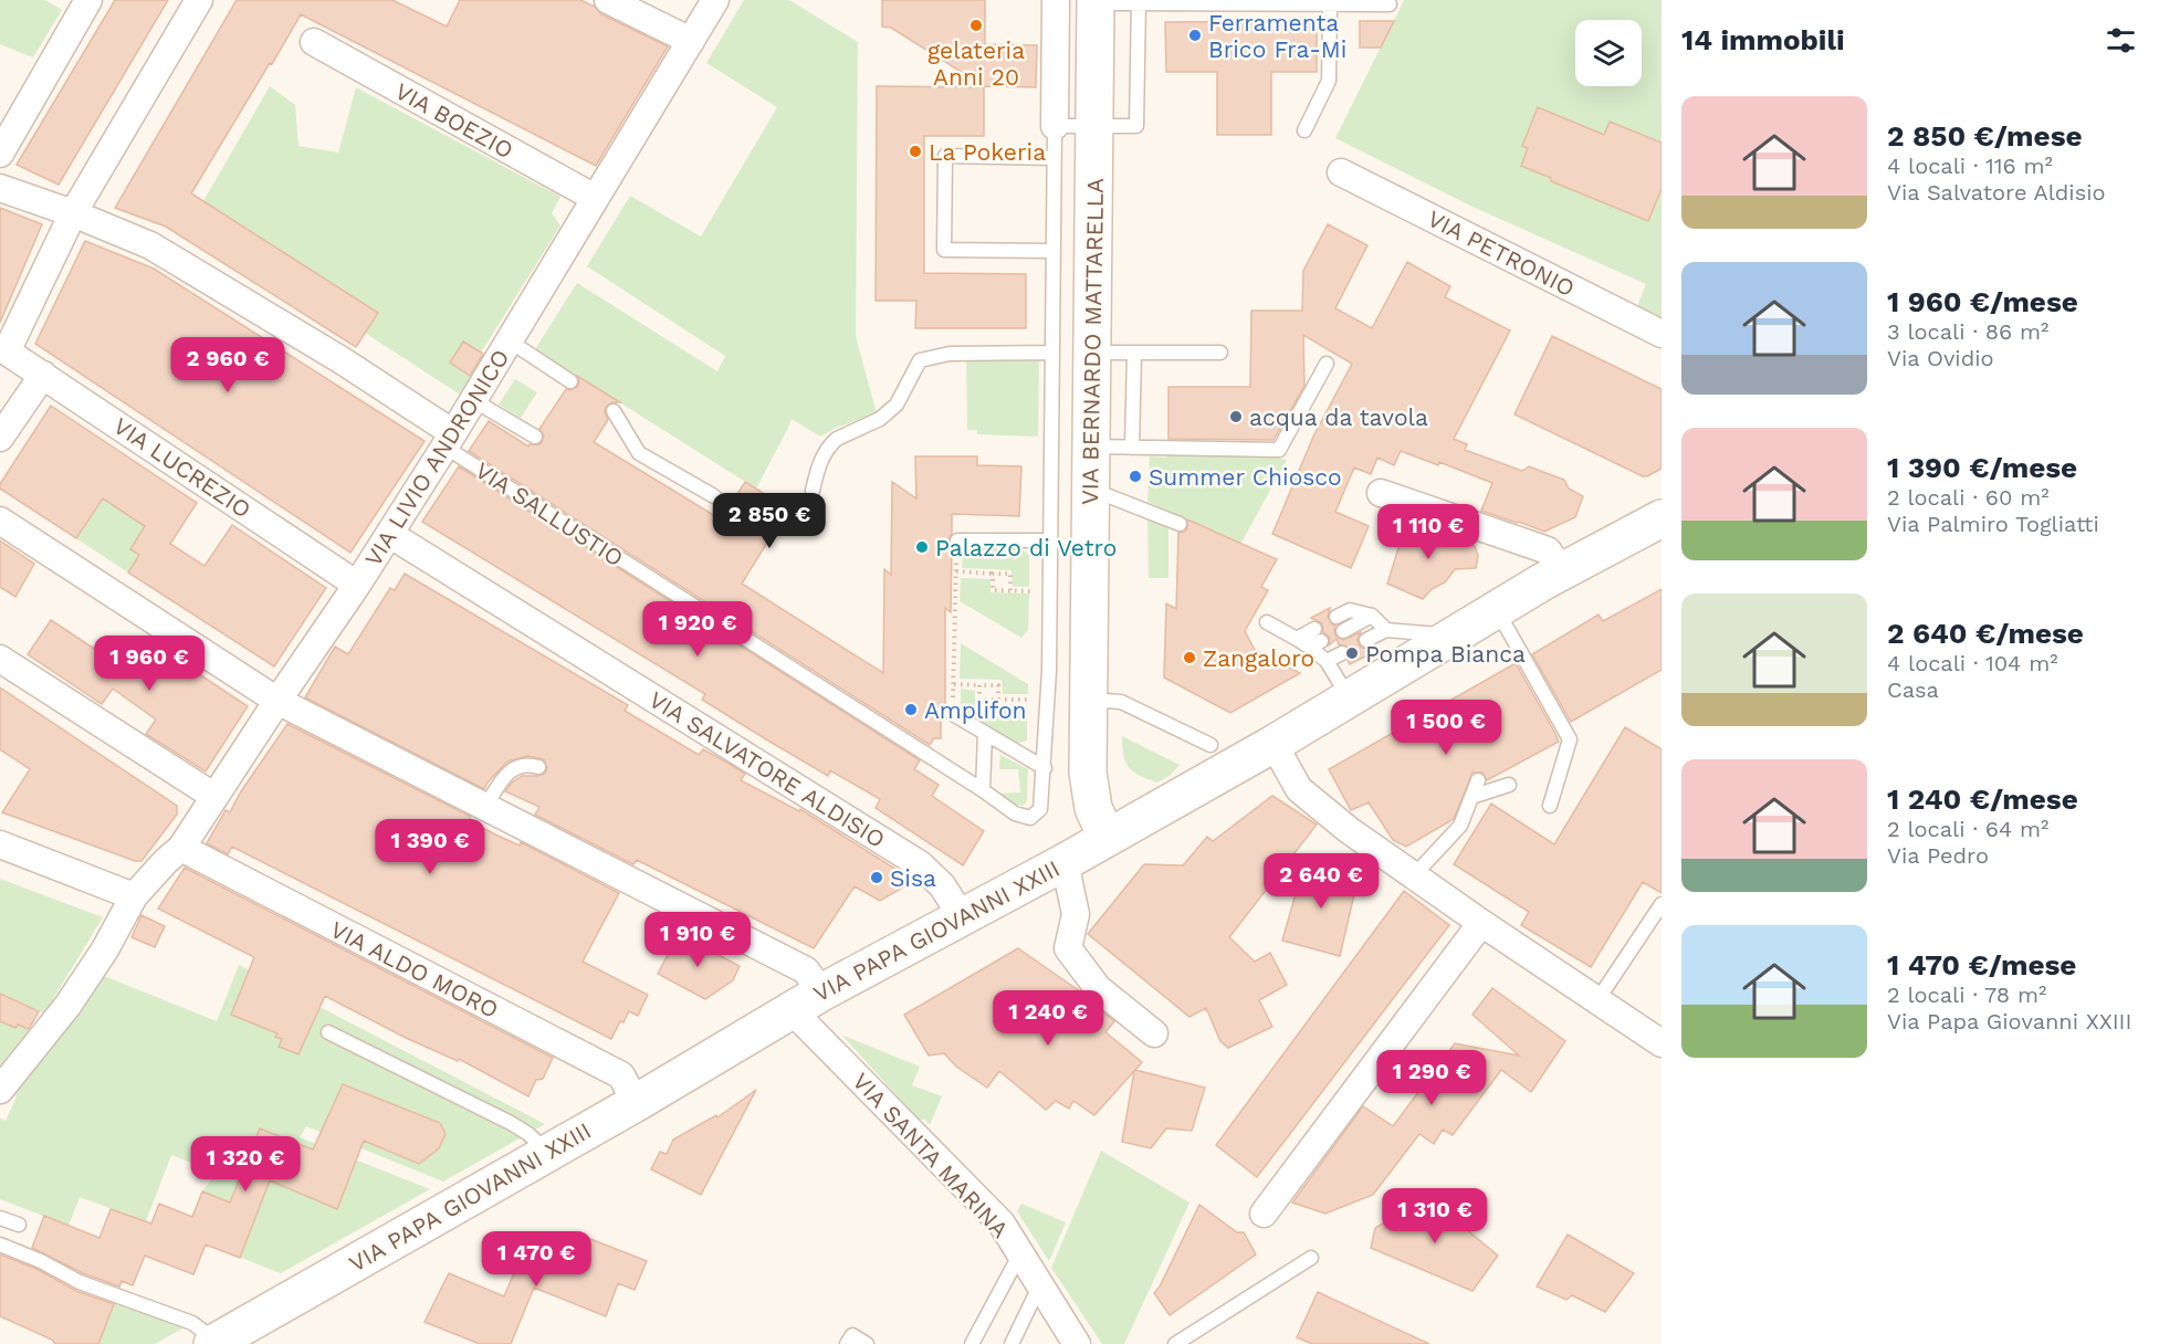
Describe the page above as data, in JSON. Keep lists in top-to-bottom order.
{
  "streets": {
    "street": [
      "VIA BOEZIO",
      "VIA PETRONIO",
      "VIA BERNARDO MATTARELLA",
      "VIA LIVIO ANDRONICO",
      "VIA LUCREZIO",
      "VIA SALVATORE ALDISIO",
      "VIA PAPA GIOVANNI XXIII",
      "VIA ALDO MORO",
      "VIA SANTA MARINA"
    ],
    "lane": ["VIA SALLUSTIO"]
  },
  "crossings": [
    ["VIA BOEZIO", "VIA LIVIO ANDRONICO"],
    ["VIA BERNARDO MATTARELLA", "VIA PAPA GIOVANNI XXIII"],
    ["VIA LIVIO ANDRONICO", "VIA LUCREZIO"],
    ["VIA LIVIO ANDRONICO", "VIA SALLUSTIO"],
    ["VIA LIVIO ANDRONICO", "VIA SALVATORE ALDISIO"],
    ["VIA LIVIO ANDRONICO", "VIA ALDO MORO"],
    ["VIA LIVIO ANDRONICO", "VIA SANTA MARINA"],
    ["VIA SALVATORE ALDISIO", "VIA PAPA GIOVANNI XXIII"],
    ["VIA PAPA GIOVANNI XXIII", "VIA ALDO MORO"],
    ["VIA PAPA GIOVANNI XXIII", "VIA SANTA MARINA"]
  ],
  "places": [
    "gelateria Anni 20",
    "Ferramenta Brico Fra-Mi",
    "La Pokeria",
    "acqua da tavola",
    "Summer Chiosco",
    "Palazzo di Vetro",
    "Pompa Bianca",
    "Zangaloro",
    "Amplifon",
    "Sisa"
  ],
  "page": {
    "heading": "14 immobili",
    "list": [
      {
        "name": "2 850 €/mese",
        "note": "4 locali · 116 m² · Via Salvatore Aldisio"
      },
      {
        "name": "1 960 €/mese",
        "note": "3 locali · 86 m² · Via Ovidio"
      },
      {
        "name": "1 390 €/mese",
        "note": "2 locali · 60 m² · Via Palmiro Togliatti"
      },
      {
        "name": "2 640 €/mese",
        "note": "4 locali · 104 m² · Casa"
      },
      {
        "name": "1 240 €/mese",
        "note": "2 locali · 64 m² · Via Pedro"
      },
      {
        "name": "1 470 €/mese",
        "note": "2 locali · 78 m² · Via Papa Giovanni XXIII"
      }
    ],
    "price": [
      "2 960 €",
      "2 850 €",
      "1 110 €",
      "1 920 €",
      "1 960 €",
      "1 500 €",
      "1 390 €",
      "2 640 €",
      "1 910 €",
      "1 240 €",
      "1 290 €",
      "1 320 €",
      "1 310 €",
      "1 470 €"
    ]
  }
}
